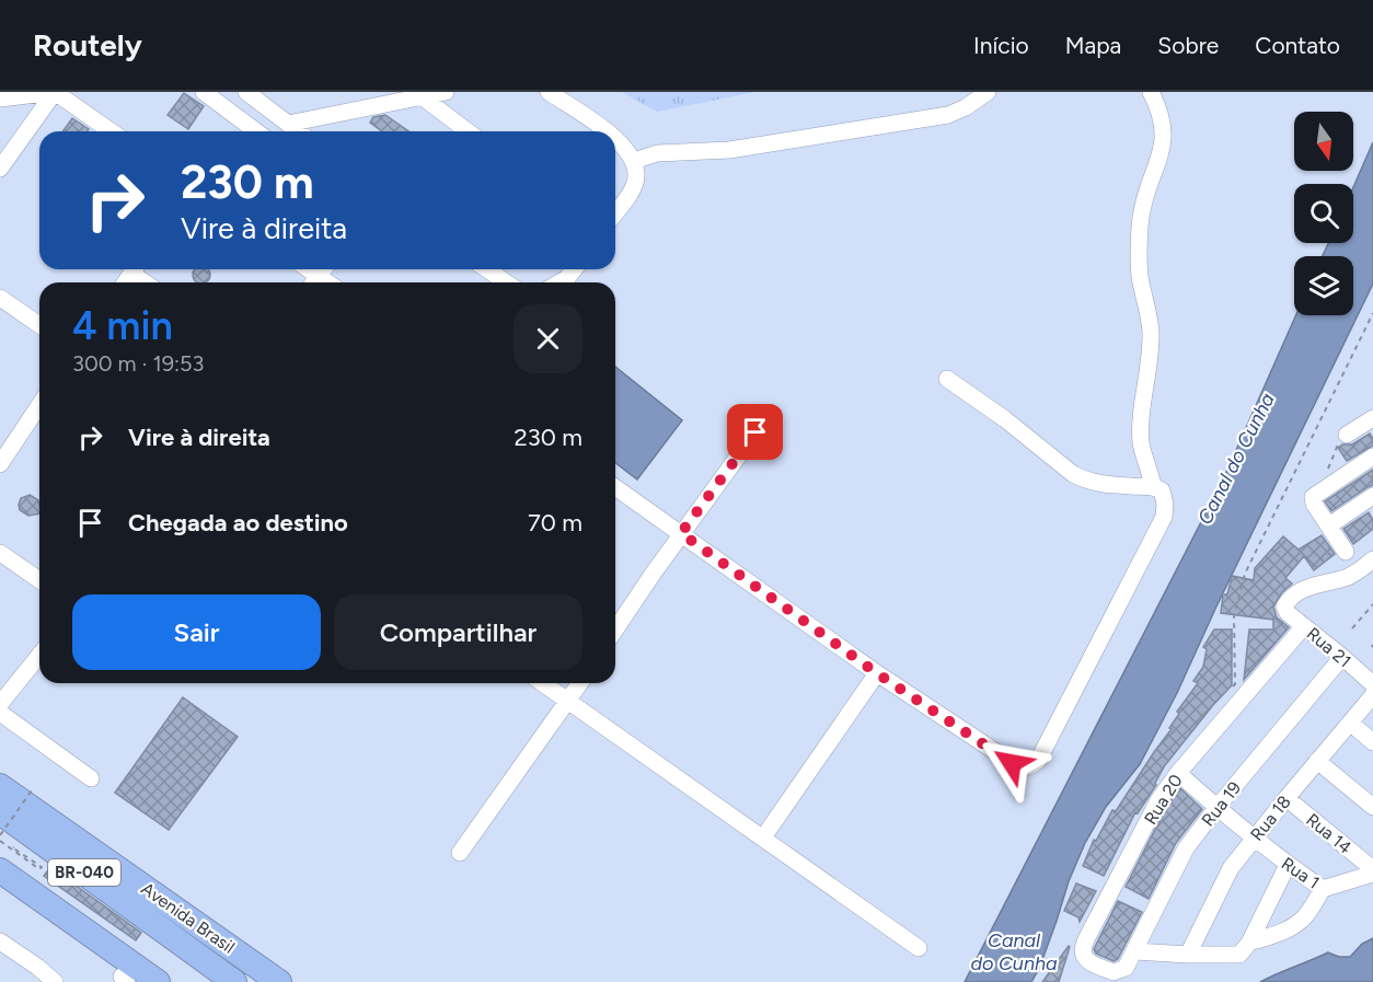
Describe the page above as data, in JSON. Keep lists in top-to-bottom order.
{
  "streets": {
    "highway": ["BR-040", "Avenida Brasil"],
    "street": [
      "Rua 21",
      "Rua 20",
      "Rua 19",
      "Rua 18",
      "Rua 14",
      "Rua 1"
    ]
  },
  "crossings": [
    ["Rua 21", "Rua 20"],
    ["Rua 21", "Rua 19"],
    ["Rua 20", "Rua 19"],
    ["Rua 20", "Rua 1"],
    ["Rua 19", "Rua 1"],
    ["Rua 18", "Rua 14"],
    ["Rua 18", "Rua 1"],
    ["Rua 14", "Rua 1"]
  ],
  "water": ["Canal do Cunha"],
  "north": "bottom",
  "page": {
    "header": "Routely",
    "nav": [
      "Início",
      "Mapa",
      "Sobre",
      "Contato"
    ],
    "turn": ["230 m", "Vire à direita"],
    "heading": ["4 min", "300 m · 19:53"],
    "list": [
      {
        "name": "Vire à direita",
        "value": "230 m"
      },
      {
        "name": "Chegada ao destino",
        "value": "70 m"
      }
    ],
    "buttons": ["Sair", "Compartilhar"]
  }
}
